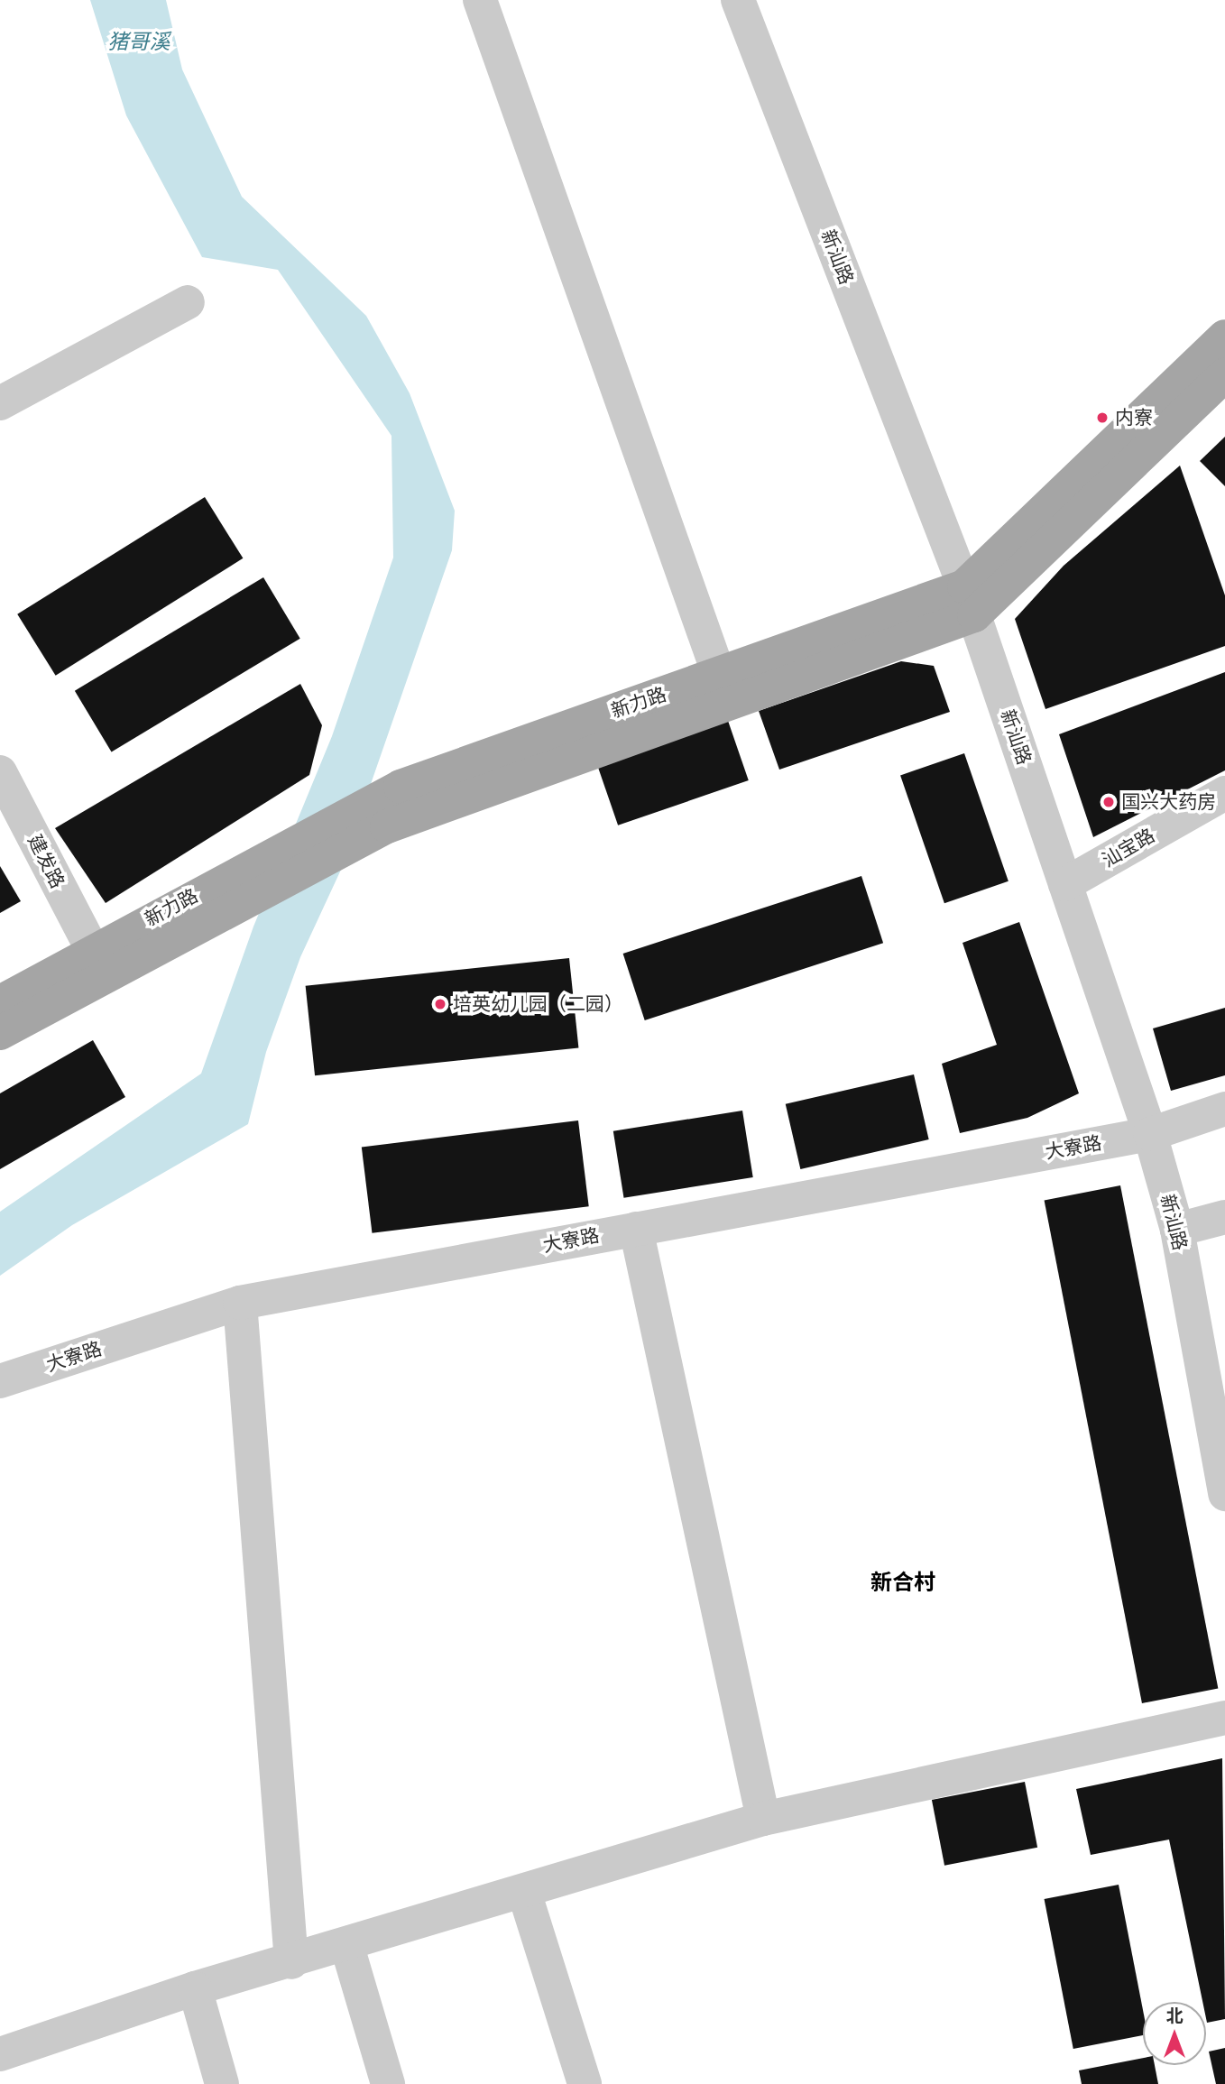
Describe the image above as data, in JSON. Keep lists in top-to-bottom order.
{
  "streets": {
    "main road": ["新力路"],
    "street": [
      "新汕路",
      "汕宝路",
      "建发路",
      "大寮路"
    ]
  },
  "crossings": [
    ["新汕路", "新力路"],
    ["新汕路", "汕宝路"],
    ["新汕路", "大寮路"],
    ["新力路", "建发路"]
  ],
  "districts": ["新合村"],
  "water": ["猪哥溪"],
  "places": ["内寮", "国兴大药房", "培英幼儿园（二园）"],
  "north": "top"
}
